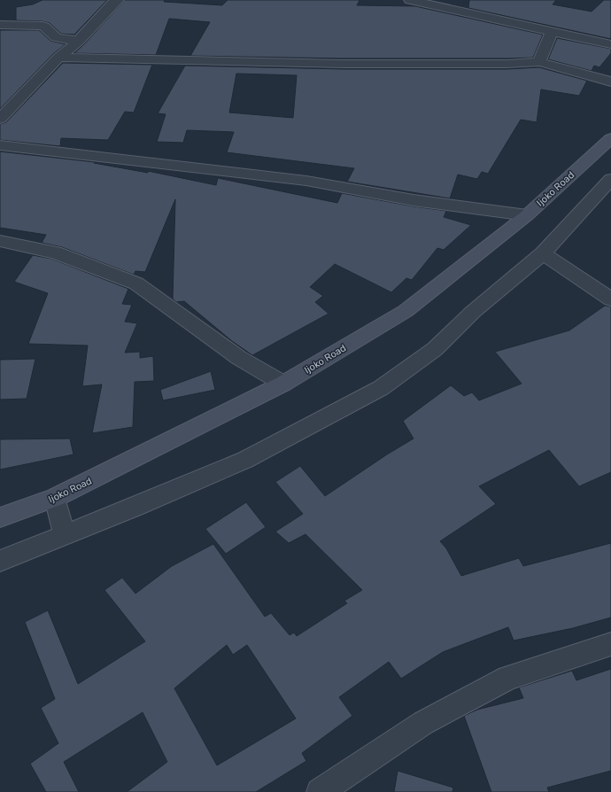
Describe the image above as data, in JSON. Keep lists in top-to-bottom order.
{
  "streets": {
    "main road": ["Ijoko Road"]
  }
}
